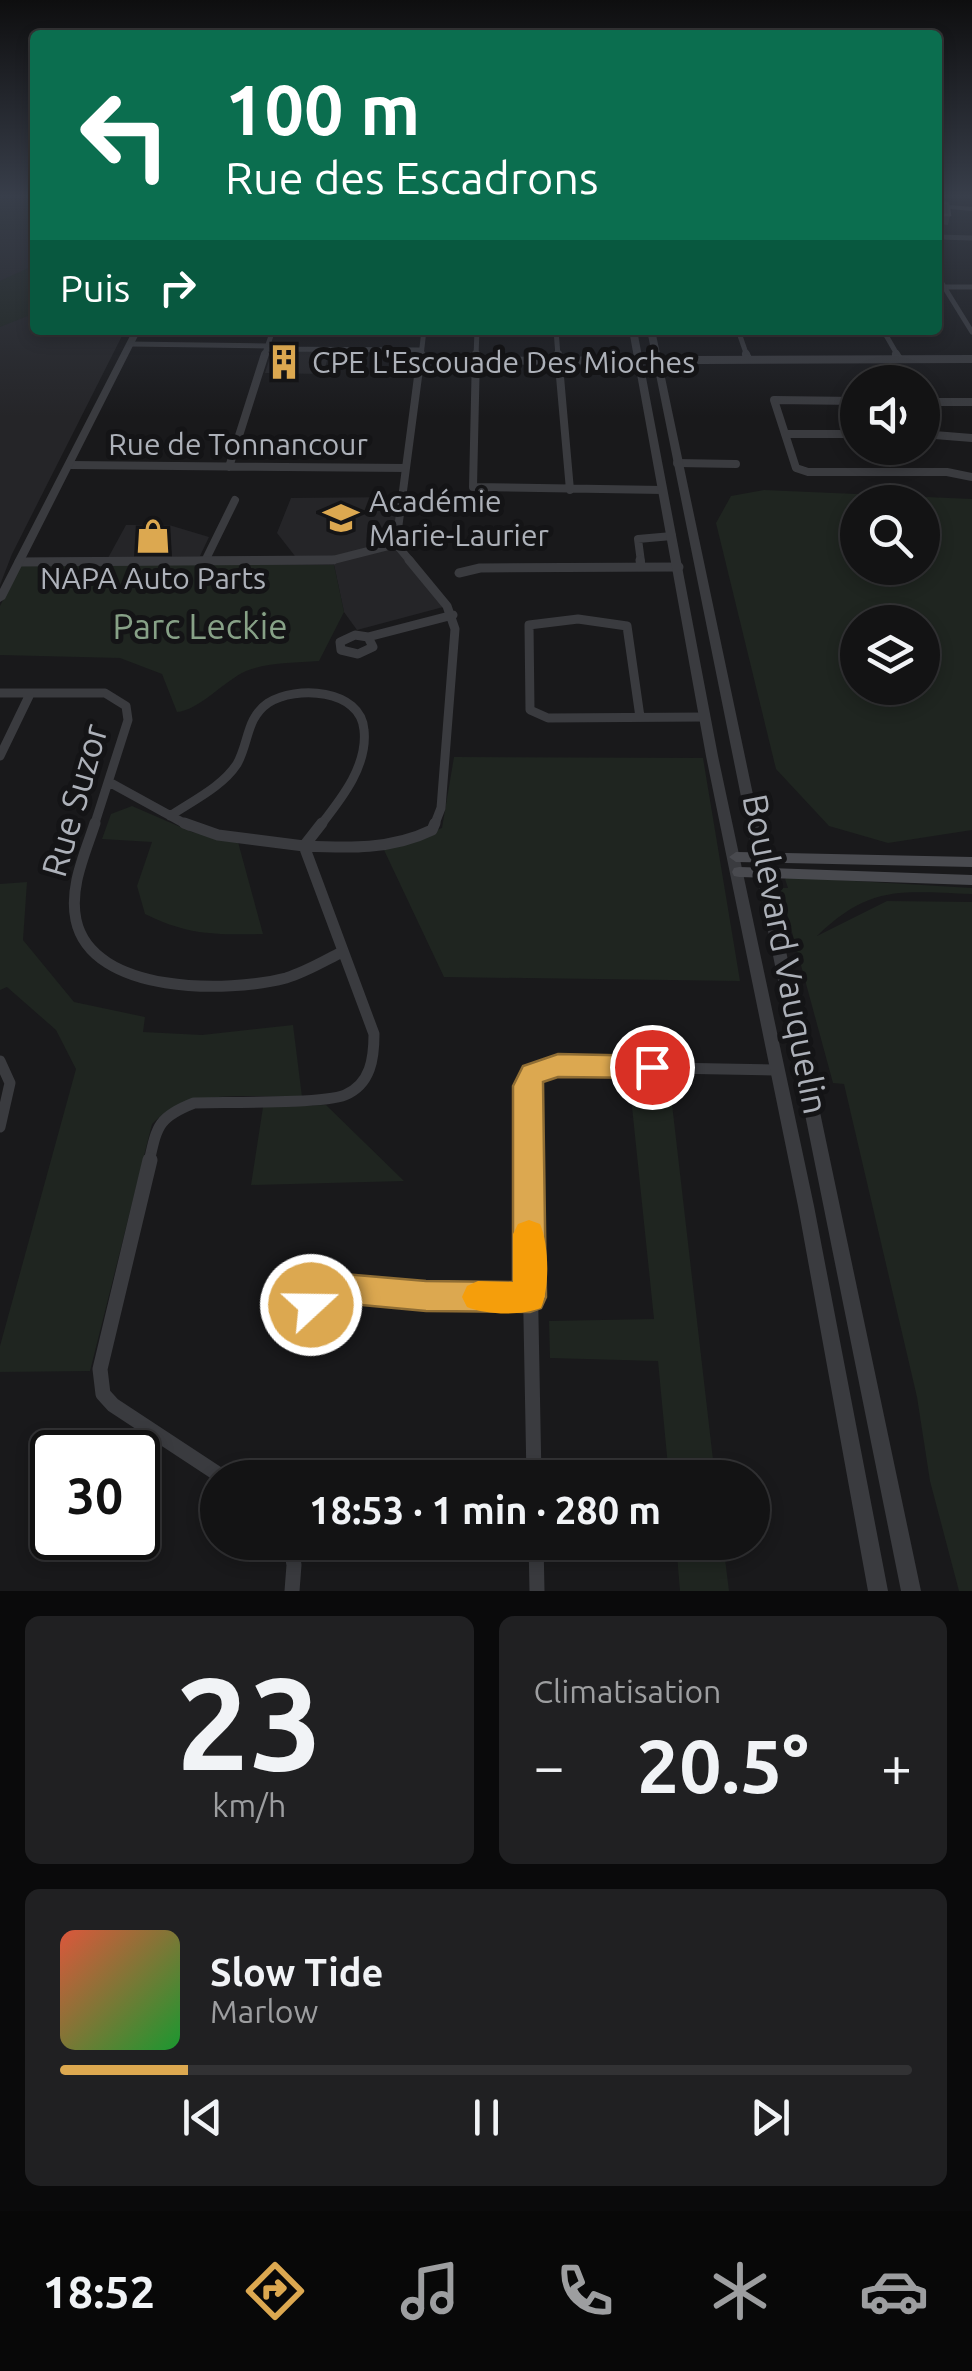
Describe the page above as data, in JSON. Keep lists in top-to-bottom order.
{
  "streets": {
    "street": ["Rue de Tonnancour", "Rue Suzor", "Boulevard Vauquelin"]
  },
  "parks": ["Parc Leckie"],
  "places": {
    "building": ["CPE L'Escouade Des Mioches"],
    "school or university": ["Académie Marie-Laurier"],
    "shop": ["NAPA Auto Parts"]
  },
  "page": {
    "turn": ["100 m", "Rue des Escadrons"],
    "then": "Puis",
    "limit": "30",
    "trip": "18:53 · 1 min · 280 m",
    "tile": [
      ["23", "km/h"],
      "Climatisation"
    ],
    "heat": ["−", "20.5°", "+"],
    "song": ["Slow Tide", "Marlow"],
    "tabs": "18:52"
  }
}
